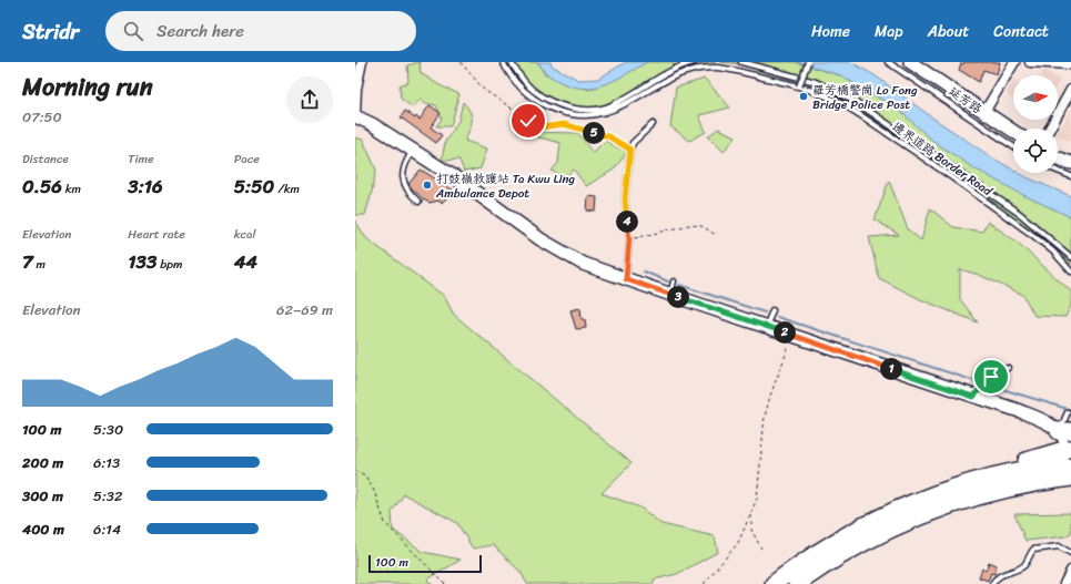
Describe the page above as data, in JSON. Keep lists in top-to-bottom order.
{
  "streets": {
    "street": ["延芳路"],
    "lane": ["邊界道路 Border Road"]
  },
  "places": ["羅芳橋警崗 Lo Fong Bridge Police Post", "打鼓嶺救護站 Ta Kwu Ling Ambulance Depot"],
  "scale_bar": "100 m",
  "north": "right",
  "page": {
    "header": "Stridr",
    "search": "Search here",
    "nav": [
      "Home",
      "Map",
      "About",
      "Contact"
    ],
    "heading": ["Morning run", "07:50"],
    "pins": [
      "5",
      "4",
      "3",
      "2",
      "1"
    ],
    "stats": [
      ["Distance", "0.56 km"],
      ["Time", "3:16"],
      ["Pace", "5:50 /km"],
      ["Elevation", "7 m"],
      ["Heart rate", "133 bpm"],
      ["kcal", "44"]
    ],
    "chart": ["Elevation", "62–69 m"],
    "list": [
      {
        "name": "100 m",
        "note": "5:30"
      },
      {
        "name": "200 m",
        "note": "6:13"
      },
      {
        "name": "300 m",
        "note": "5:32"
      },
      {
        "name": "400 m",
        "note": "6:14"
      }
    ],
    "scale": "100 m"
  }
}
